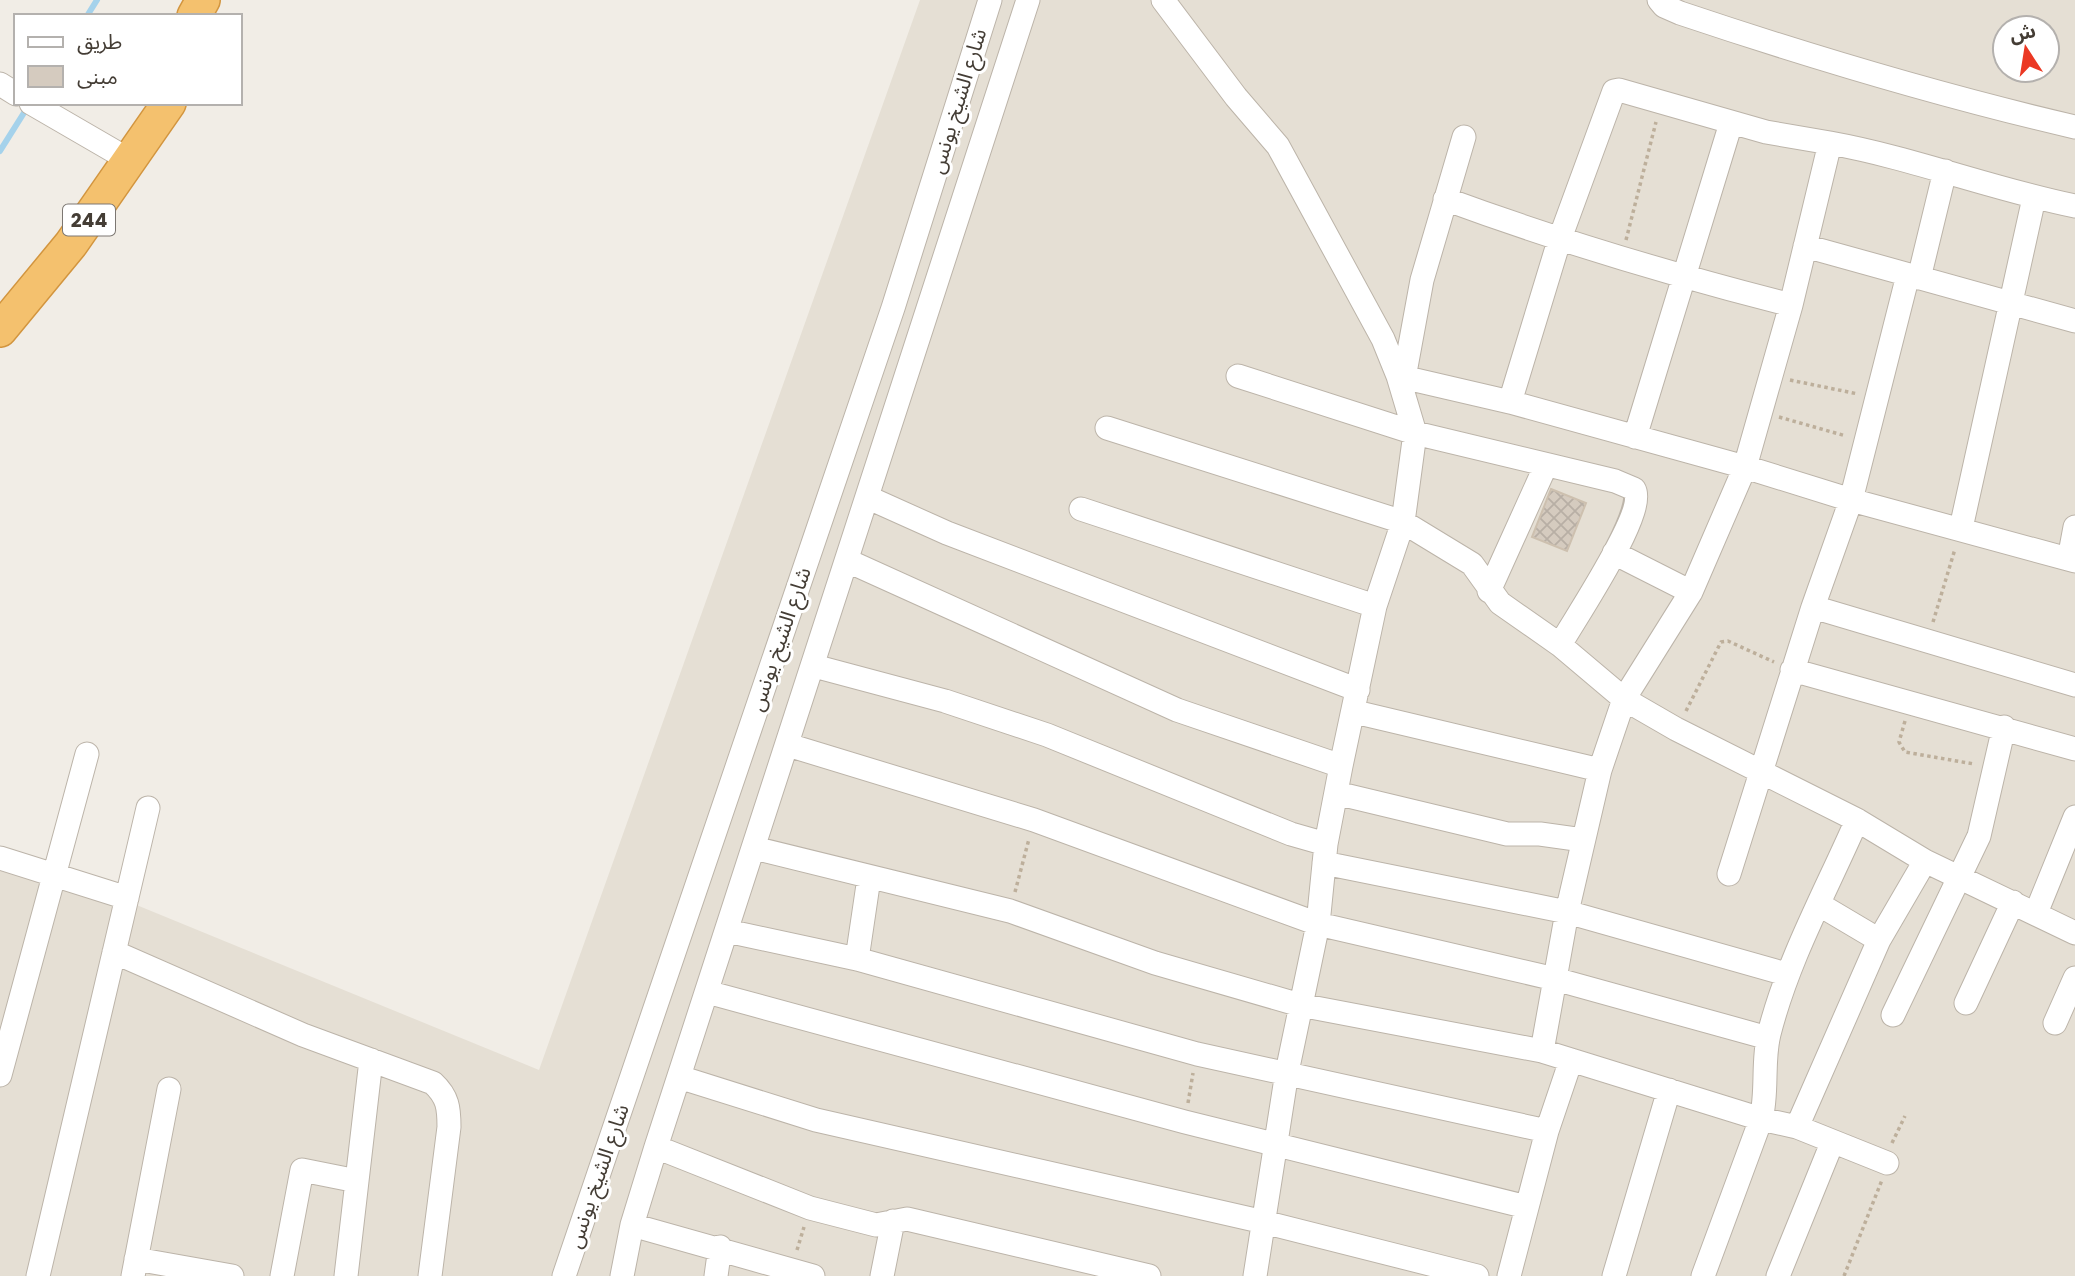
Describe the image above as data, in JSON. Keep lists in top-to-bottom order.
{
  "streets": {
    "highway": ["244"],
    "street": ["شارع الشيخ يونس"]
  },
  "legend": ["طريق", "مبنى"],
  "north": "top"
}
